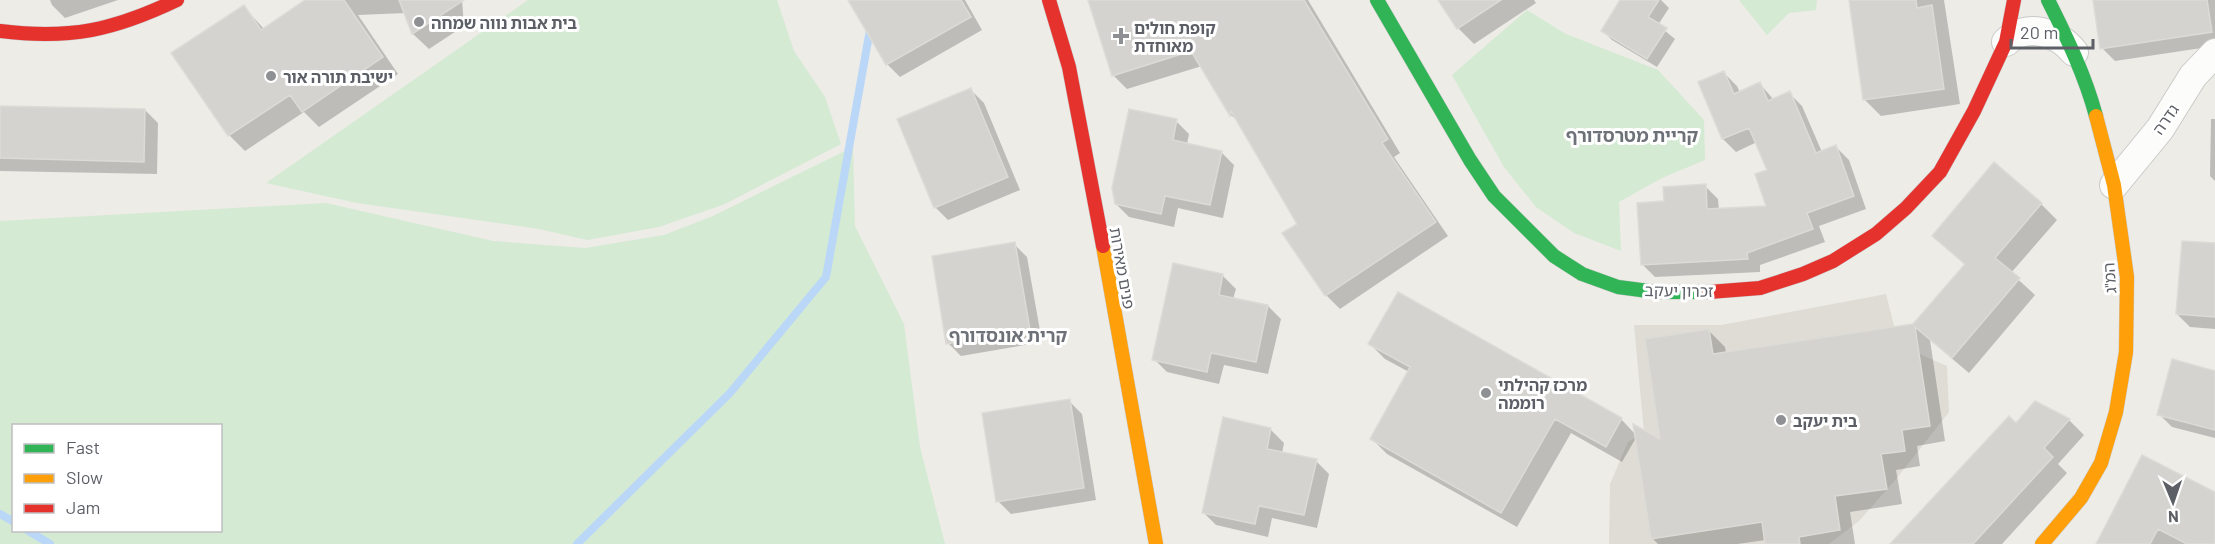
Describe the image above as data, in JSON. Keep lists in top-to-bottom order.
{
  "streets": {
    "street": [
      "גדרה",
      "פנים מאירות",
      "המ\"ג",
      "זכרון יעקב"
    ]
  },
  "crossings": [
    ["גדרה", "המ\"ג"]
  ],
  "districts": ["קריית מטרסדורף", "קרית אונסדורף"],
  "places": {
    "other": [
      "בית אבות נווה שמחה",
      "ישיבת תורה אור",
      "מרכז קהילתי רוממה",
      "בית יעקב"
    ],
    "health": ["קופת חולים מאוחדת"]
  },
  "legend": ["Fast", "Slow", "Jam"],
  "scale_bar": "20 m",
  "north": "bottom"
}
